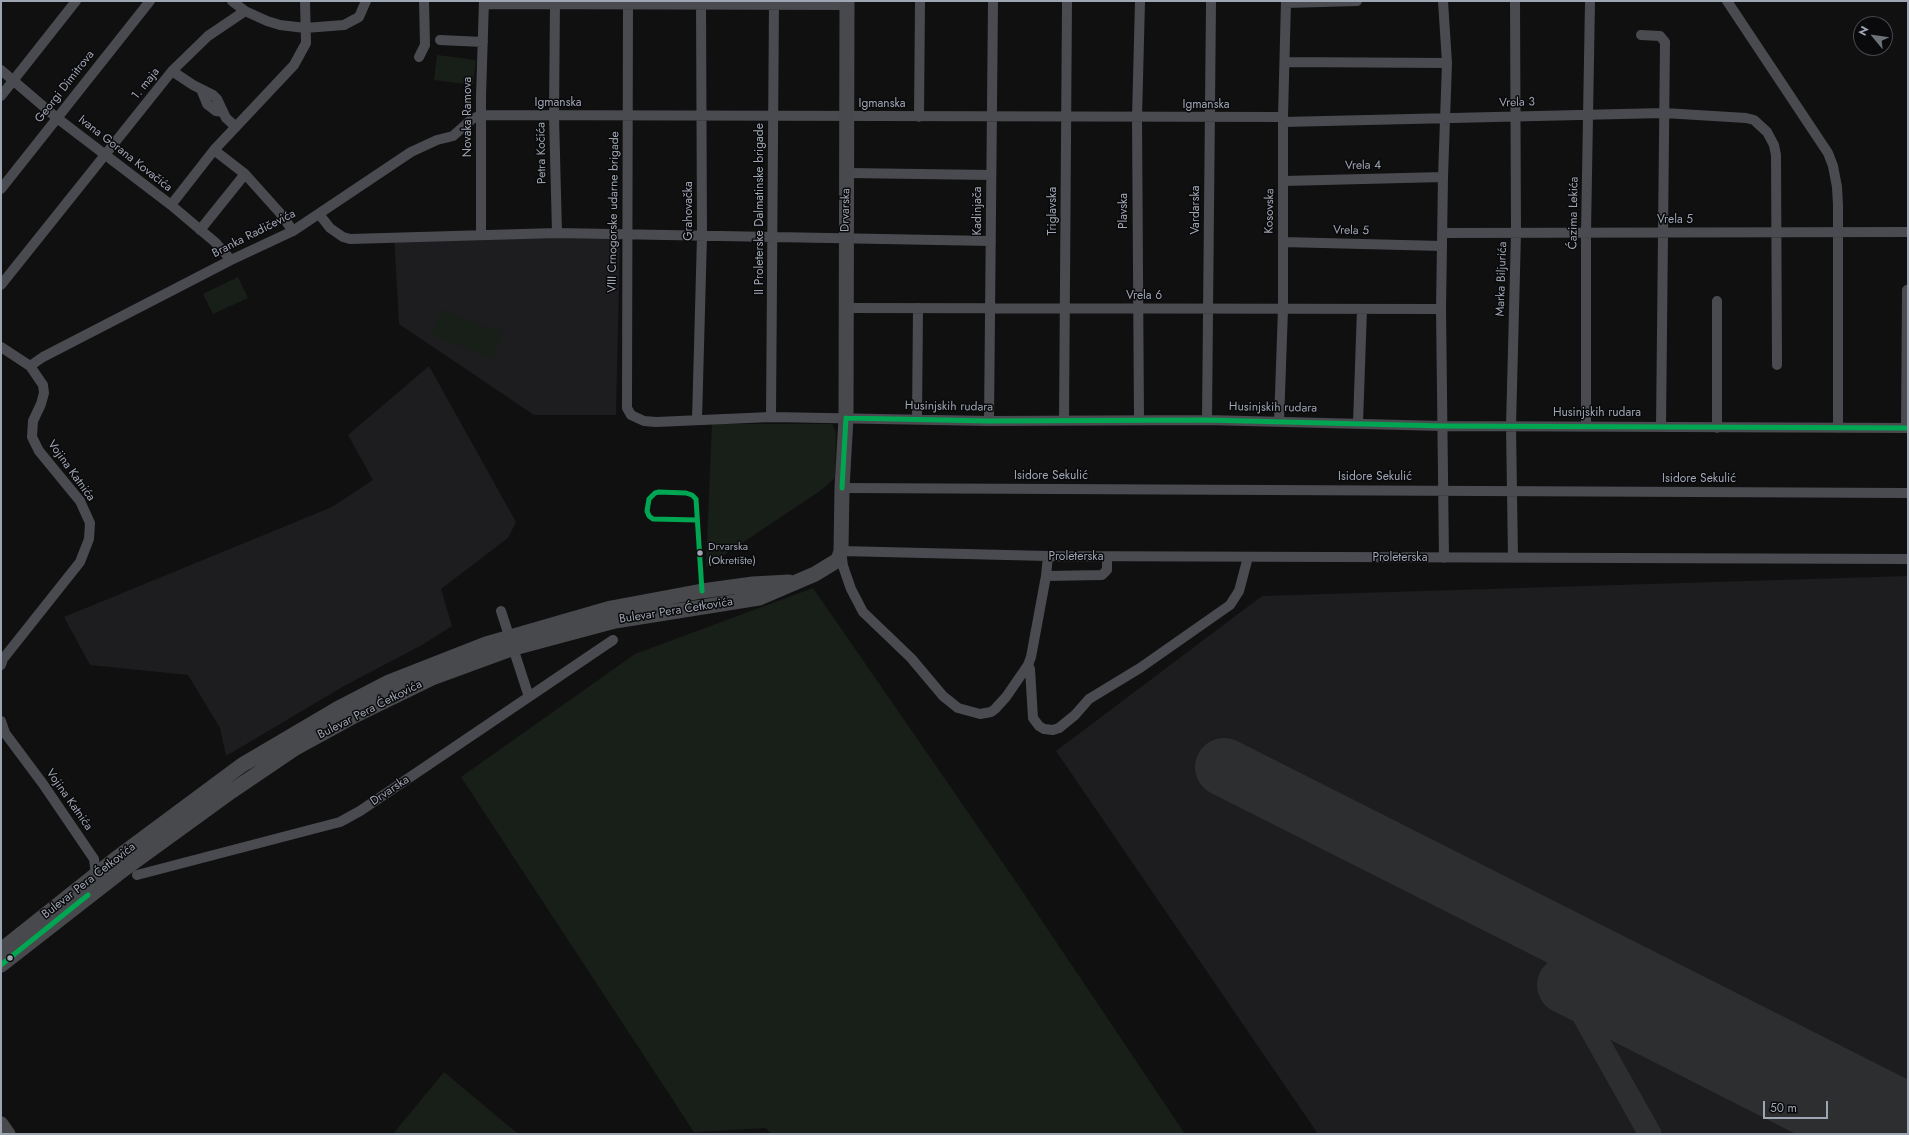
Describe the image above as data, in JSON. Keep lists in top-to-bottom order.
{
  "streets": {
    "main road": ["Drvarska", "Bulevar Pera Ćetkovića"],
    "street": [
      "1. maja",
      "Georgi Dimitrova",
      "Igmanska",
      "Vrela 3",
      "Novaka Ramova",
      "Petra Kočića",
      "Ivana Gorana Kovačića",
      "Vrela 4",
      "II Proleterske Dalmatinske brigade",
      "Vardarska",
      "Grahovačka",
      "Kadinjača",
      "Triglavska",
      "Plavska",
      "Kosovska",
      "VIII Crnogorske udarne brigade",
      "Ćazima Lekića",
      "Vrela 5",
      "Branka Radičevića",
      "Marka Biljurića",
      "Vrela 6",
      "Husinjskih rudara",
      "Vojina Katnića",
      "Isidore Sekulić",
      "Proleterska"
    ]
  },
  "crossings": [
    ["1. maja", "Ivana Gorana Kovačića"],
    ["Georgi Dimitrova", "Ivana Gorana Kovačića"],
    ["Igmanska", "Vrela 3"],
    ["Igmanska", "Novaka Ramova"],
    ["Igmanska", "Petra Kočića"],
    ["Igmanska", "II Proleterske Dalmatinske brigade"],
    ["Igmanska", "Drvarska"],
    ["Igmanska", "Vardarska"],
    ["Igmanska", "Grahovačka"],
    ["Igmanska", "Kadinjača"],
    ["Igmanska", "Triglavska"],
    ["Igmanska", "Plavska"],
    ["Igmanska", "Kosovska"],
    ["Igmanska", "VIII Crnogorske udarne brigade"],
    ["Igmanska", "Branka Radičevića"],
    ["Vrela 3", "Kosovska"],
    ["Vrela 3", "Ćazima Lekića"],
    ["Vrela 3", "Vrela 5"],
    ["Vrela 3", "Marka Biljurića"],
    ["Novaka Ramova", "Branka Radičevića"],
    ["Ivana Gorana Kovačića", "Branka Radičevića"],
    ["Vrela 4", "Kosovska"],
    ["II Proleterske Dalmatinske brigade", "Husinjskih rudara"],
    ["Drvarska", "Vrela 6"],
    ["Drvarska", "Husinjskih rudara"],
    ["Vardarska", "Vrela 6"],
    ["Vardarska", "Husinjskih rudara"],
    ["Grahovačka", "Husinjskih rudara"],
    ["Kadinjača", "Vrela 6"],
    ["Kadinjača", "Husinjskih rudara"],
    ["Triglavska", "Vrela 6"],
    ["Triglavska", "Husinjskih rudara"],
    ["Plavska", "Vrela 6"],
    ["Plavska", "Husinjskih rudara"],
    ["Kosovska", "Vrela 5"],
    ["Kosovska", "Vrela 6"],
    ["Kosovska", "Husinjskih rudara"],
    ["VIII Crnogorske udarne brigade", "Husinjskih rudara"],
    ["Ćazima Lekića", "Vrela 5"],
    ["Ćazima Lekića", "Husinjskih rudara"],
    ["Vrela 5", "Marka Biljurića"],
    ["Branka Radičevića", "Vojina Katnića"],
    ["Marka Biljurića", "Husinjskih rudara"],
    ["Marka Biljurića", "Isidore Sekulić"],
    ["Marka Biljurića", "Proleterska"],
    ["Vojina Katnića", "Bulevar Pera Ćetkovića"],
    ["Proleterska", "Bulevar Pera Ćetkovića"]
  ],
  "places": ["Drvarska (Okretište)"],
  "scale_bar": "50 m",
  "north": "top left"
}
